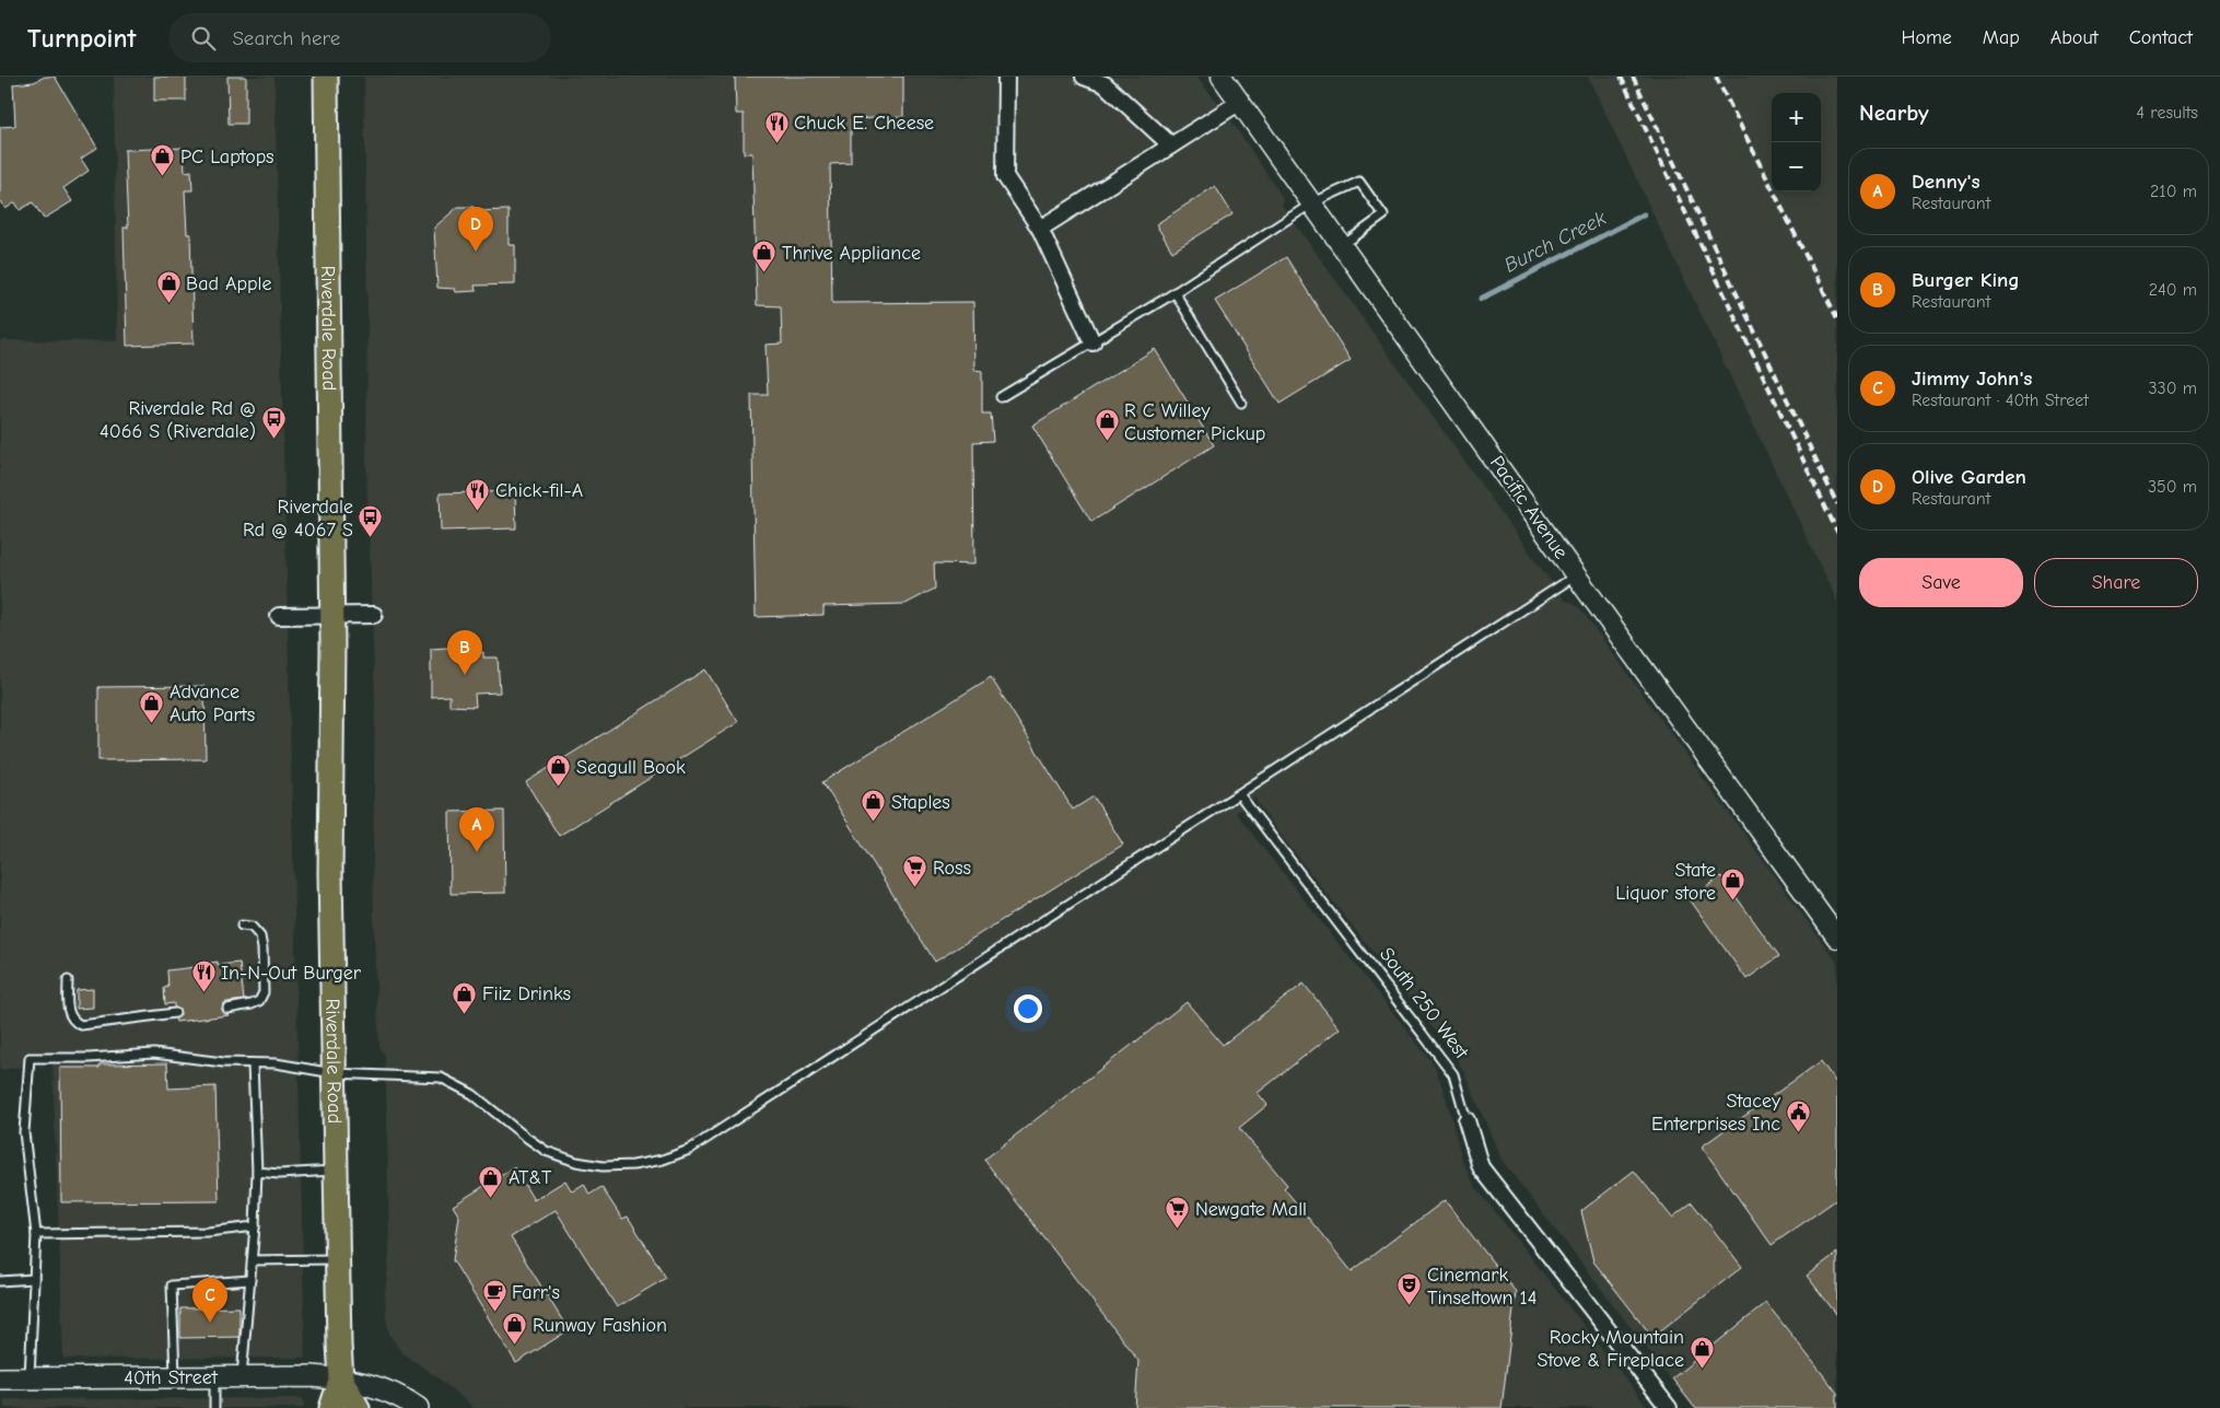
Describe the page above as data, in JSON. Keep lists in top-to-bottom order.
{
  "streets": {
    "main road": ["Riverdale Road", "40th Street"],
    "street": ["Pacific Avenue", "South 250 West"]
  },
  "crossings": [
    ["Riverdale Road", "40th Street"]
  ],
  "water": ["Burch Creek"],
  "places": {
    "restaurant": ["Chuck E. Cheese", "Chick-fil-A", "In-N-Out Burger"],
    "shop": [
      "PC Laptops",
      "Thrive Appliance",
      "Bad Apple",
      "R C Willey Customer Pickup",
      "Advance Auto Parts",
      "Seagull Book",
      "Staples",
      "State Liquor store",
      "Fiiz Drinks",
      "AT&T",
      "Runway Fashion",
      "Rocky Mountain Stove & Fireplace"
    ],
    "bus stop": ["Riverdale Rd @ 4066 S (Riverdale)", "Riverdale Rd @ 4067 S"],
    "supermarket": ["Ross", "Newgate Mall"],
    "public building": ["Stacey Enterprises Inc"],
    "theatre": ["Cinemark Tinseltown 14"],
    "cafe": ["Farr's"]
  },
  "page": {
    "header": "Turnpoint",
    "search": "Search here",
    "nav": [
      "Home",
      "Map",
      "About",
      "Contact"
    ],
    "heading": ["Nearby", "4 results"],
    "map_buttons": ["+", "−"],
    "list": [
      {
        "mark": "A",
        "name": "Denny's",
        "note": "Restaurant",
        "value": "210 m"
      },
      {
        "mark": "B",
        "name": "Burger King",
        "note": "Restaurant",
        "value": "240 m"
      },
      {
        "mark": "C",
        "name": "Jimmy John's",
        "note": "Restaurant · 40th Street",
        "value": "330 m"
      },
      {
        "mark": "D",
        "name": "Olive Garden",
        "note": "Restaurant",
        "value": "350 m"
      }
    ],
    "pins": [
      "D",
      "B",
      "A",
      "C"
    ],
    "buttons": ["Save", "Share"]
  }
}
